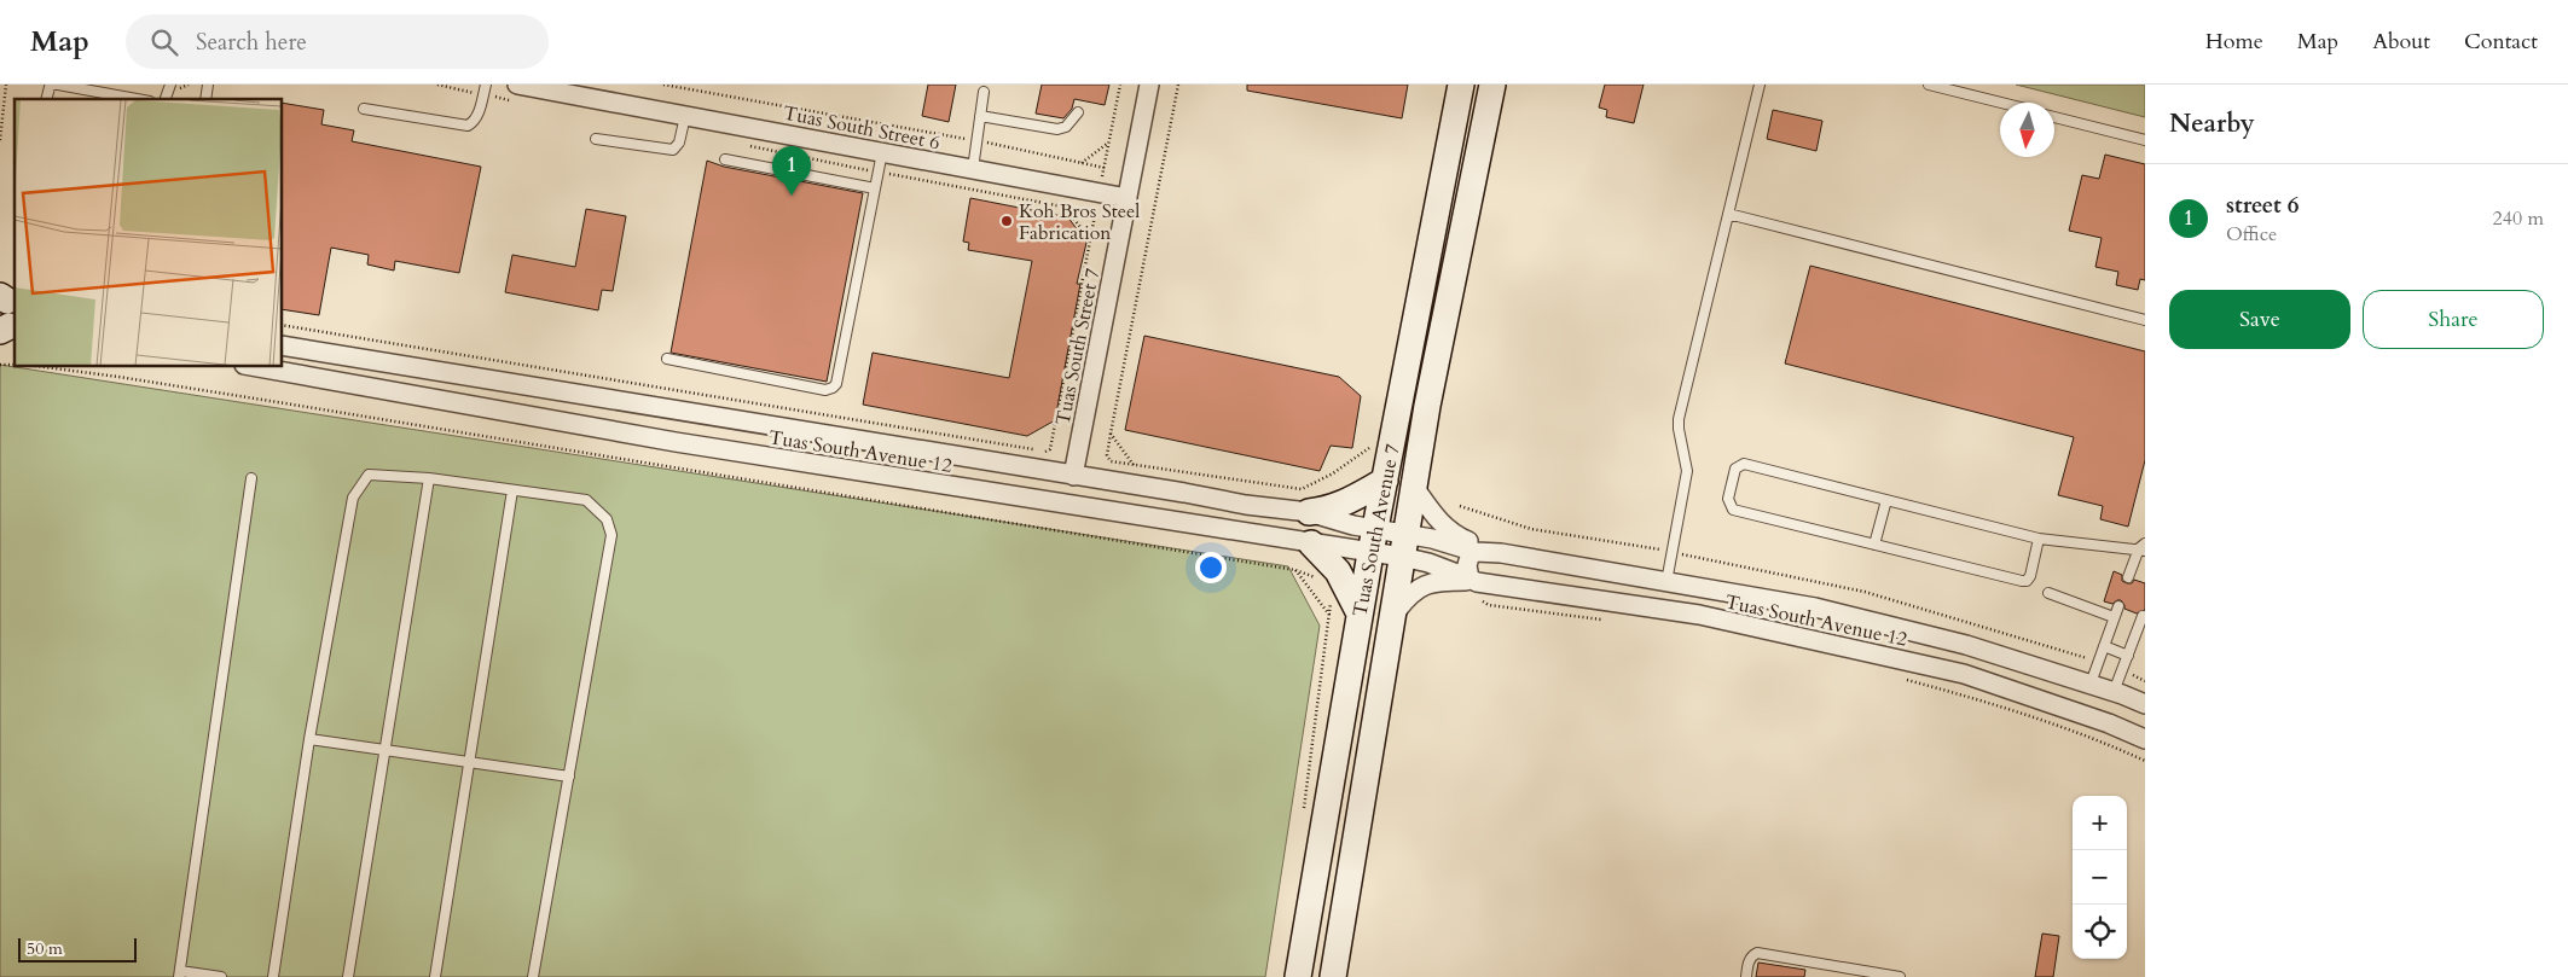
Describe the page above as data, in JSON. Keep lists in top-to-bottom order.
{
  "streets": {
    "street": [
      "Tuas South Street 6",
      "Tuas South Street 7",
      "Tuas South Avenue 12",
      "Tuas South Avenue 7"
    ]
  },
  "crossings": [
    ["Tuas South Street 6", "Tuas South Street 7"],
    ["Tuas South Street 7", "Tuas South Avenue 12"],
    ["Tuas South Avenue 12", "Tuas South Avenue 7"]
  ],
  "places": ["Koh Bros Steel Fabrication"],
  "scale_bar": "50 m",
  "north": "bottom",
  "page": {
    "header": "Map",
    "search": "Search here",
    "nav": [
      "Home",
      "Map",
      "About",
      "Contact"
    ],
    "heading": "Nearby",
    "pins": "1",
    "list": [
      {
        "mark": "1",
        "name": "street 6",
        "note": "Office",
        "value": "240 m"
      }
    ],
    "buttons": ["Save", "Share"],
    "map_buttons": ["+", "−"],
    "scale": "50 m"
  }
}
